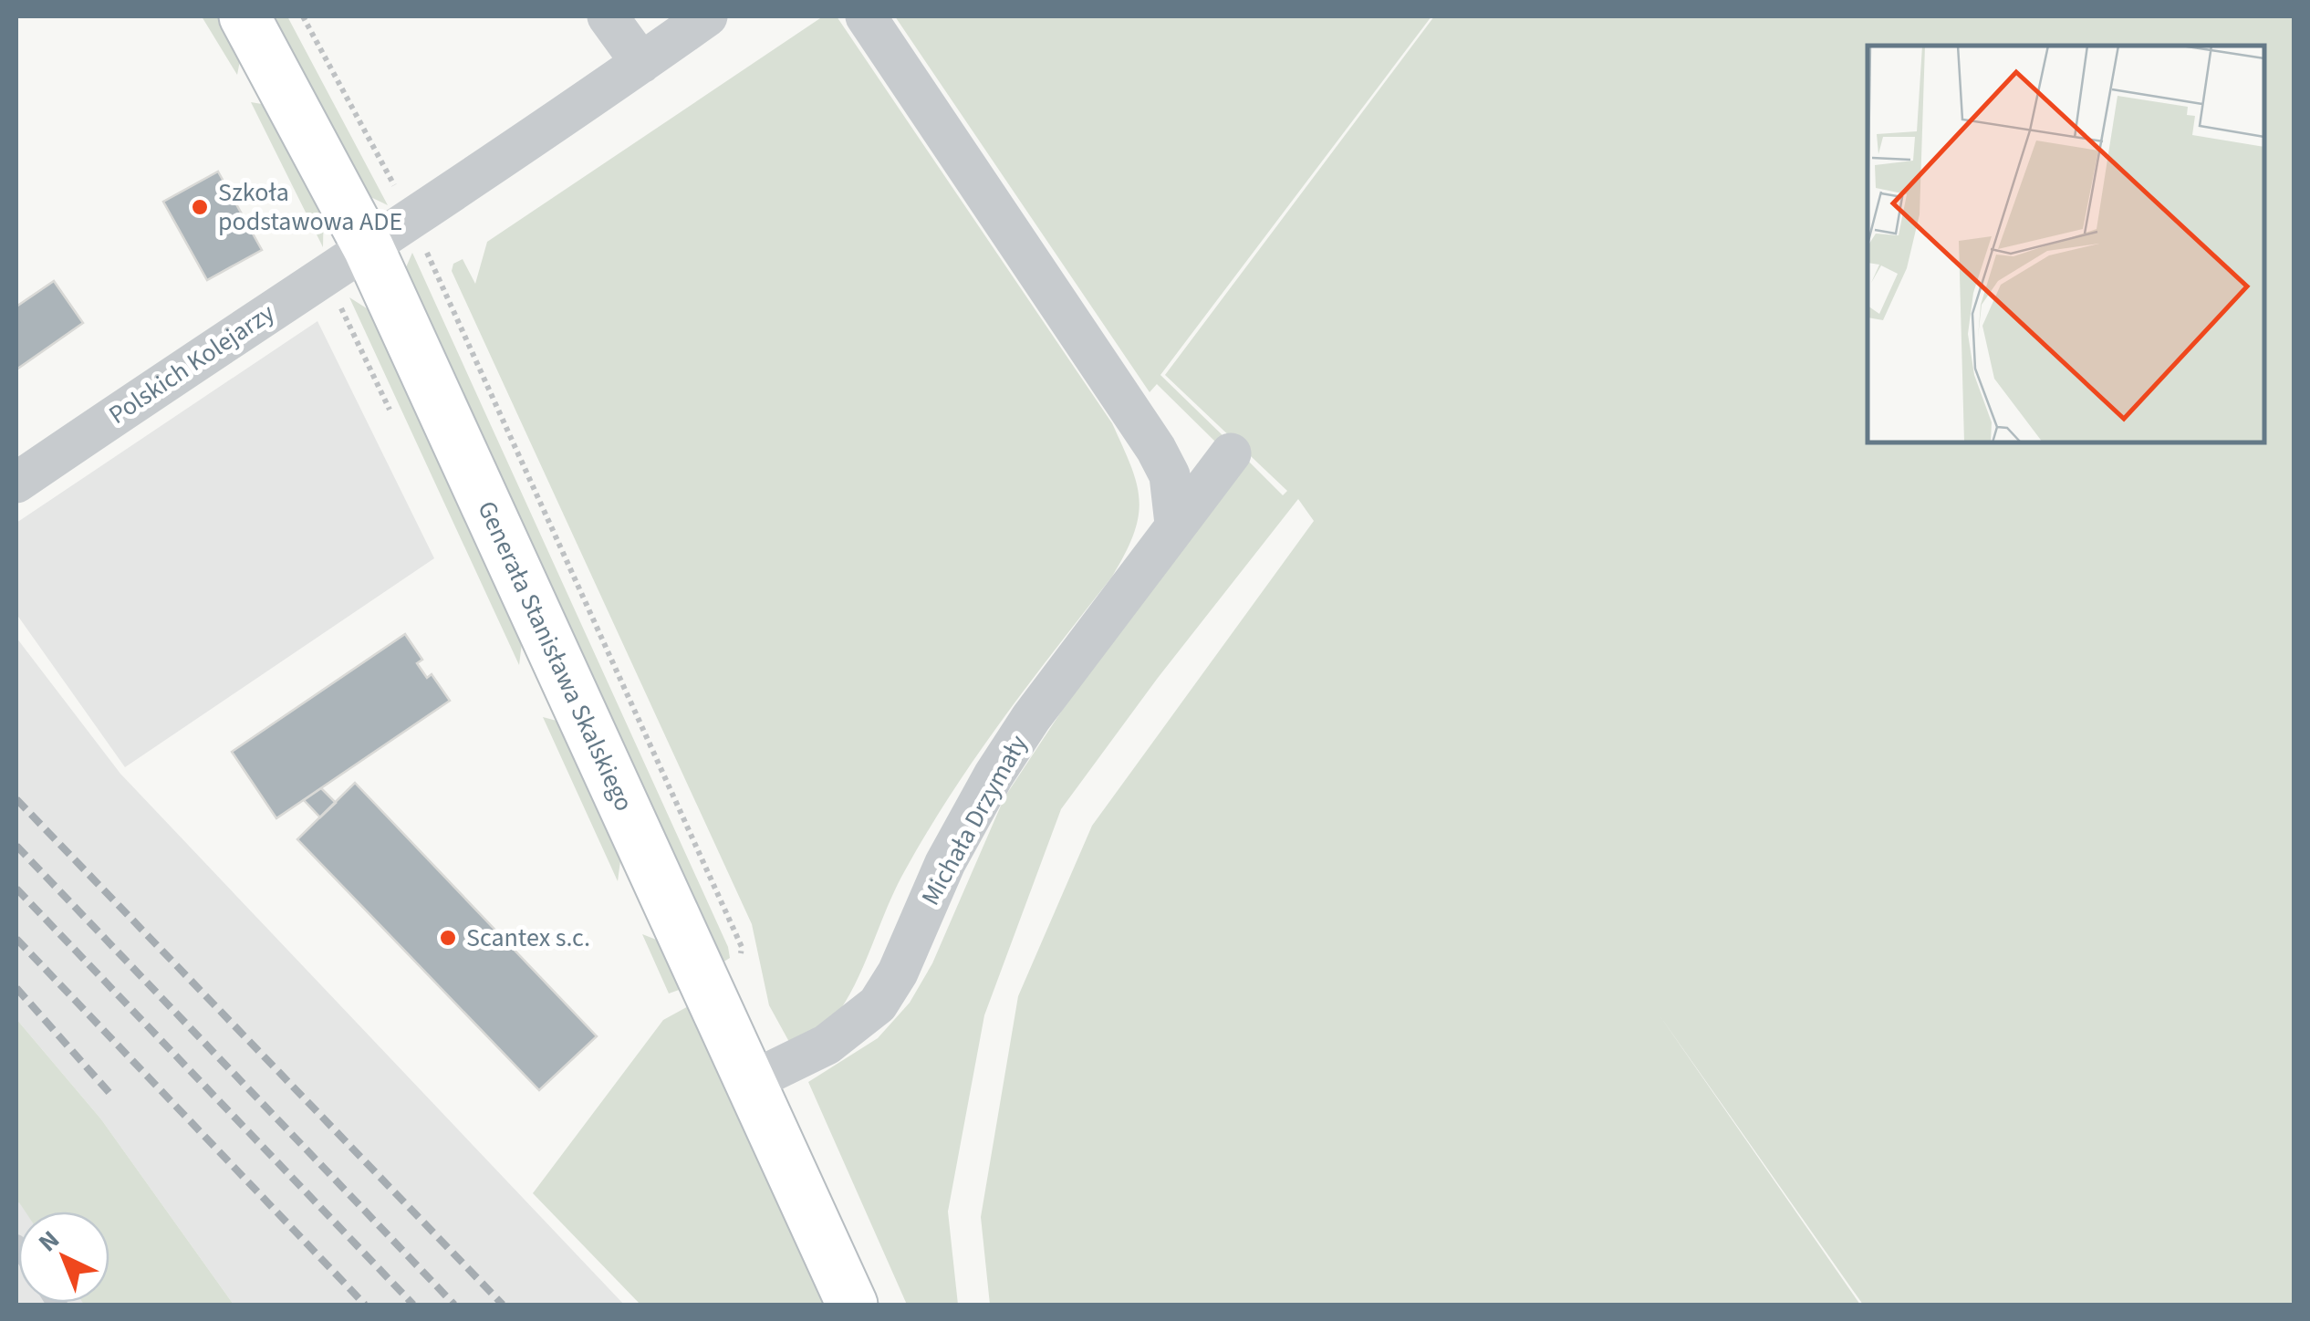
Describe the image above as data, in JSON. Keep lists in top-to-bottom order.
{
  "streets": {
    "street": ["Polskich Kolejarzy", "Generała Stanisława Skalskiego", "Michała Drzymały"]
  },
  "crossings": [
    ["Polskich Kolejarzy", "Generała Stanisława Skalskiego"],
    ["Generała Stanisława Skalskiego", "Michała Drzymały"]
  ],
  "places": ["Szkoła podstawowa ADE", "Scantex s.c."],
  "north": "top left"
}
